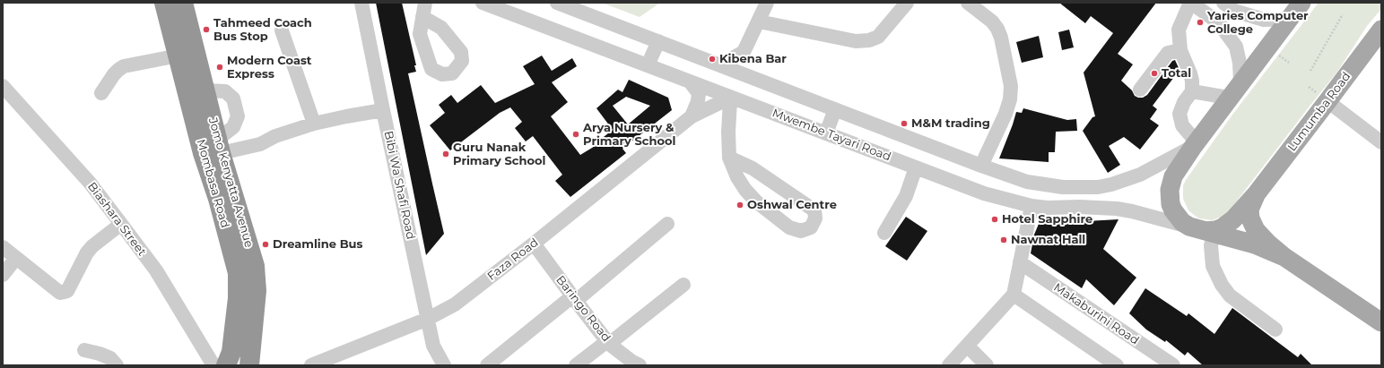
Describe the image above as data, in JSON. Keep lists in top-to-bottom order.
{
  "streets": {
    "highway": ["Jomo Kenyatta Avenue", "Mombasa Road"],
    "main road": ["Lumumba Road"],
    "street": [
      "Mwembe Tayari Road",
      "Bibi Wa Shafi Road",
      "Biashara Street",
      "Faza Road",
      "Baringo Road",
      "Makaburini Road"
    ]
  },
  "crossings": [
    ["Lumumba Road", "Mwembe Tayari Road"],
    ["Mwembe Tayari Road", "Faza Road"],
    ["Bibi Wa Shafi Road", "Faza Road"],
    ["Faza Road", "Baringo Road"]
  ],
  "places": [
    "Yaries Computer College",
    "Tahmeed Coach Bus Stop",
    "Kibena Bar",
    "Modern Coast Express",
    "Total",
    "M&M trading",
    "Arya Nursery & Primary School",
    "Guru Nanak Primary School",
    "Oshwal Centre",
    "Hotel Sapphire",
    "Nawnat Hall",
    "Dreamline Bus"
  ]
}
